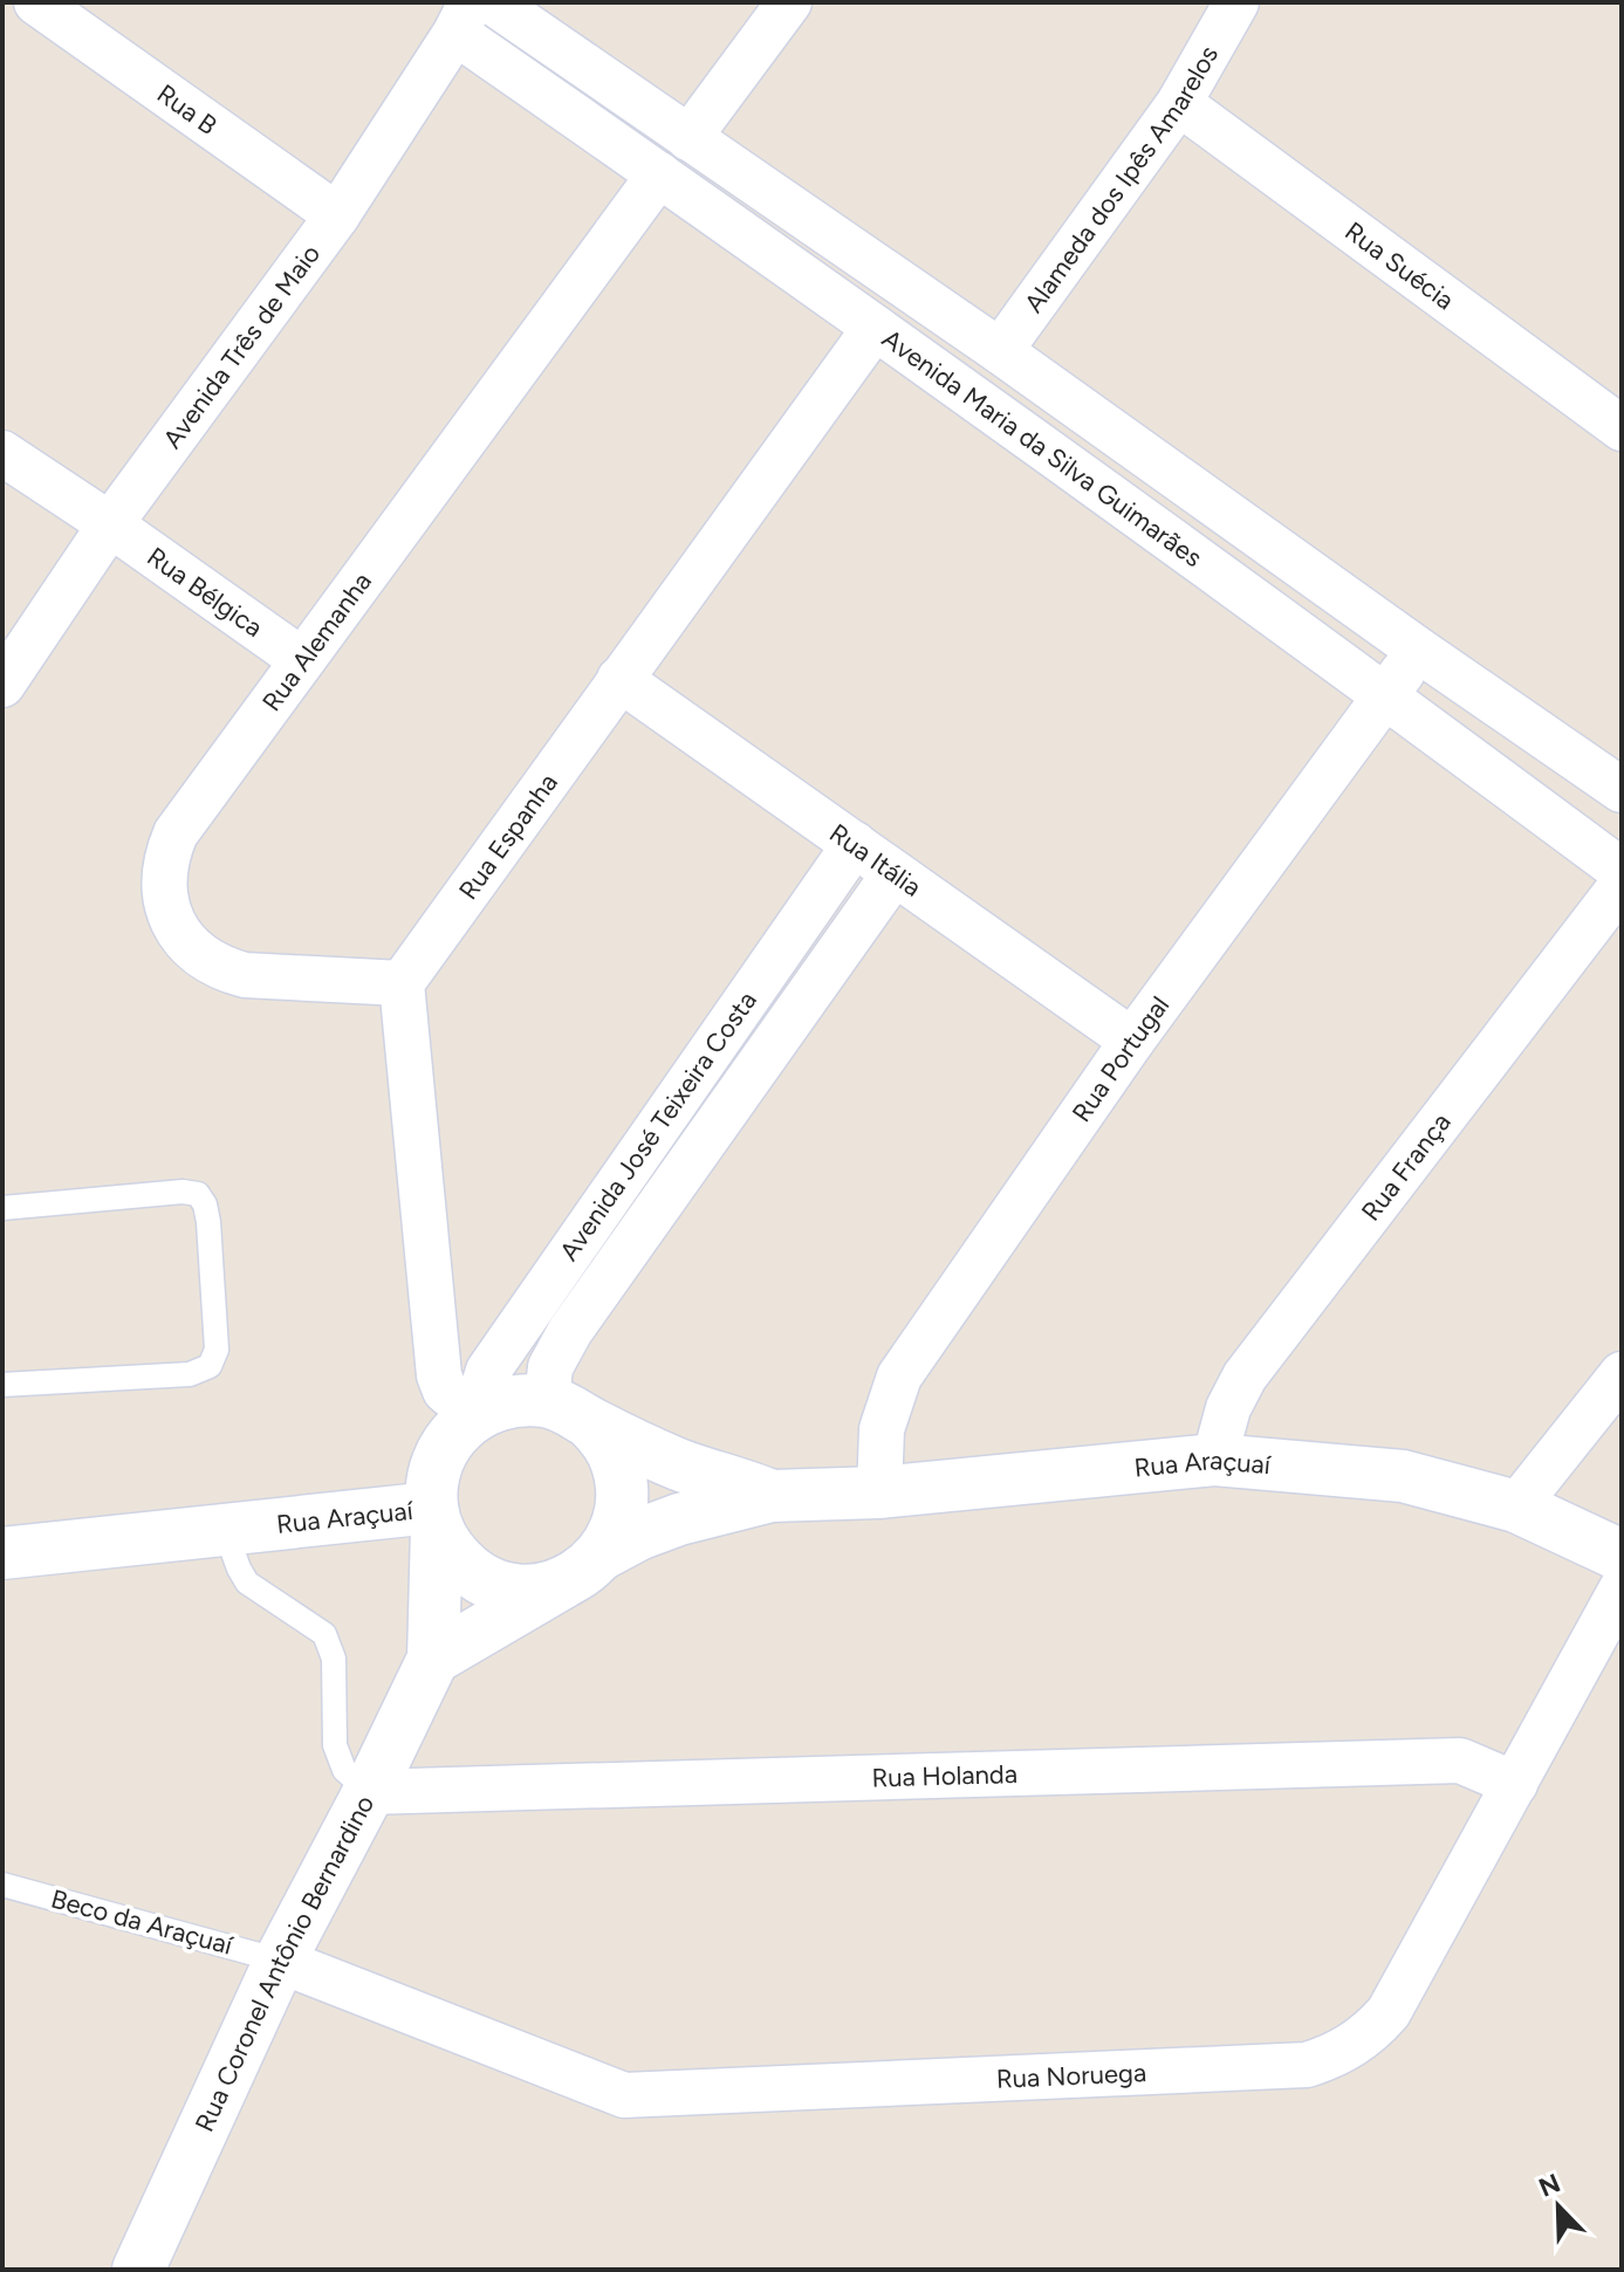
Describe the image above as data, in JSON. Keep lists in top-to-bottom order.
{
  "streets": {
    "main road": ["Rua Araçuaí", "Rua Coronel Antônio Bernardino"],
    "street": [
      "Rua B",
      "Alameda dos Ipês Amarelos",
      "Rua Suécia",
      "Avenida Três de Maio",
      "Avenida Maria da Silva Guimarães",
      "Rua Bélgica",
      "Rua Alemanha",
      "Rua Espanha",
      "Rua Itália",
      "Rua Portugal",
      "Avenida José Teixeira Costa",
      "Rua França",
      "Rua Holanda",
      "Rua Noruega"
    ],
    "lane": ["Beco da Araçuaí"]
  },
  "crossings": [
    ["Rua B", "Avenida Três de Maio"],
    ["Alameda dos Ipês Amarelos", "Rua Suécia"],
    ["Alameda dos Ipês Amarelos", "Avenida Maria da Silva Guimarães"],
    ["Avenida Três de Maio", "Avenida Maria da Silva Guimarães"],
    ["Avenida Três de Maio", "Rua Bélgica"],
    ["Avenida Maria da Silva Guimarães", "Rua Alemanha"],
    ["Avenida Maria da Silva Guimarães", "Rua Espanha"],
    ["Avenida Maria da Silva Guimarães", "Rua Portugal"],
    ["Rua Bélgica", "Rua Alemanha"],
    ["Rua Alemanha", "Rua Espanha"],
    ["Rua Espanha", "Rua Itália"],
    ["Rua Itália", "Rua Portugal"],
    ["Rua Itália", "Avenida José Teixeira Costa"],
    ["Rua Portugal", "Rua Araçuaí"],
    ["Avenida José Teixeira Costa", "Rua Araçuaí"],
    ["Avenida José Teixeira Costa", "Rua Coronel Antônio Bernardino"],
    ["Rua França", "Rua Araçuaí"],
    ["Rua Araçuaí", "Rua Coronel Antônio Bernardino"],
    ["Rua Holanda", "Rua Coronel Antônio Bernardino"],
    ["Rua Holanda", "Rua Noruega"],
    ["Beco da Araçuaí", "Rua Coronel Antônio Bernardino"],
    ["Beco da Araçuaí", "Rua Noruega"],
    ["Rua Coronel Antônio Bernardino", "Rua Noruega"]
  ],
  "north": "top left"
}
